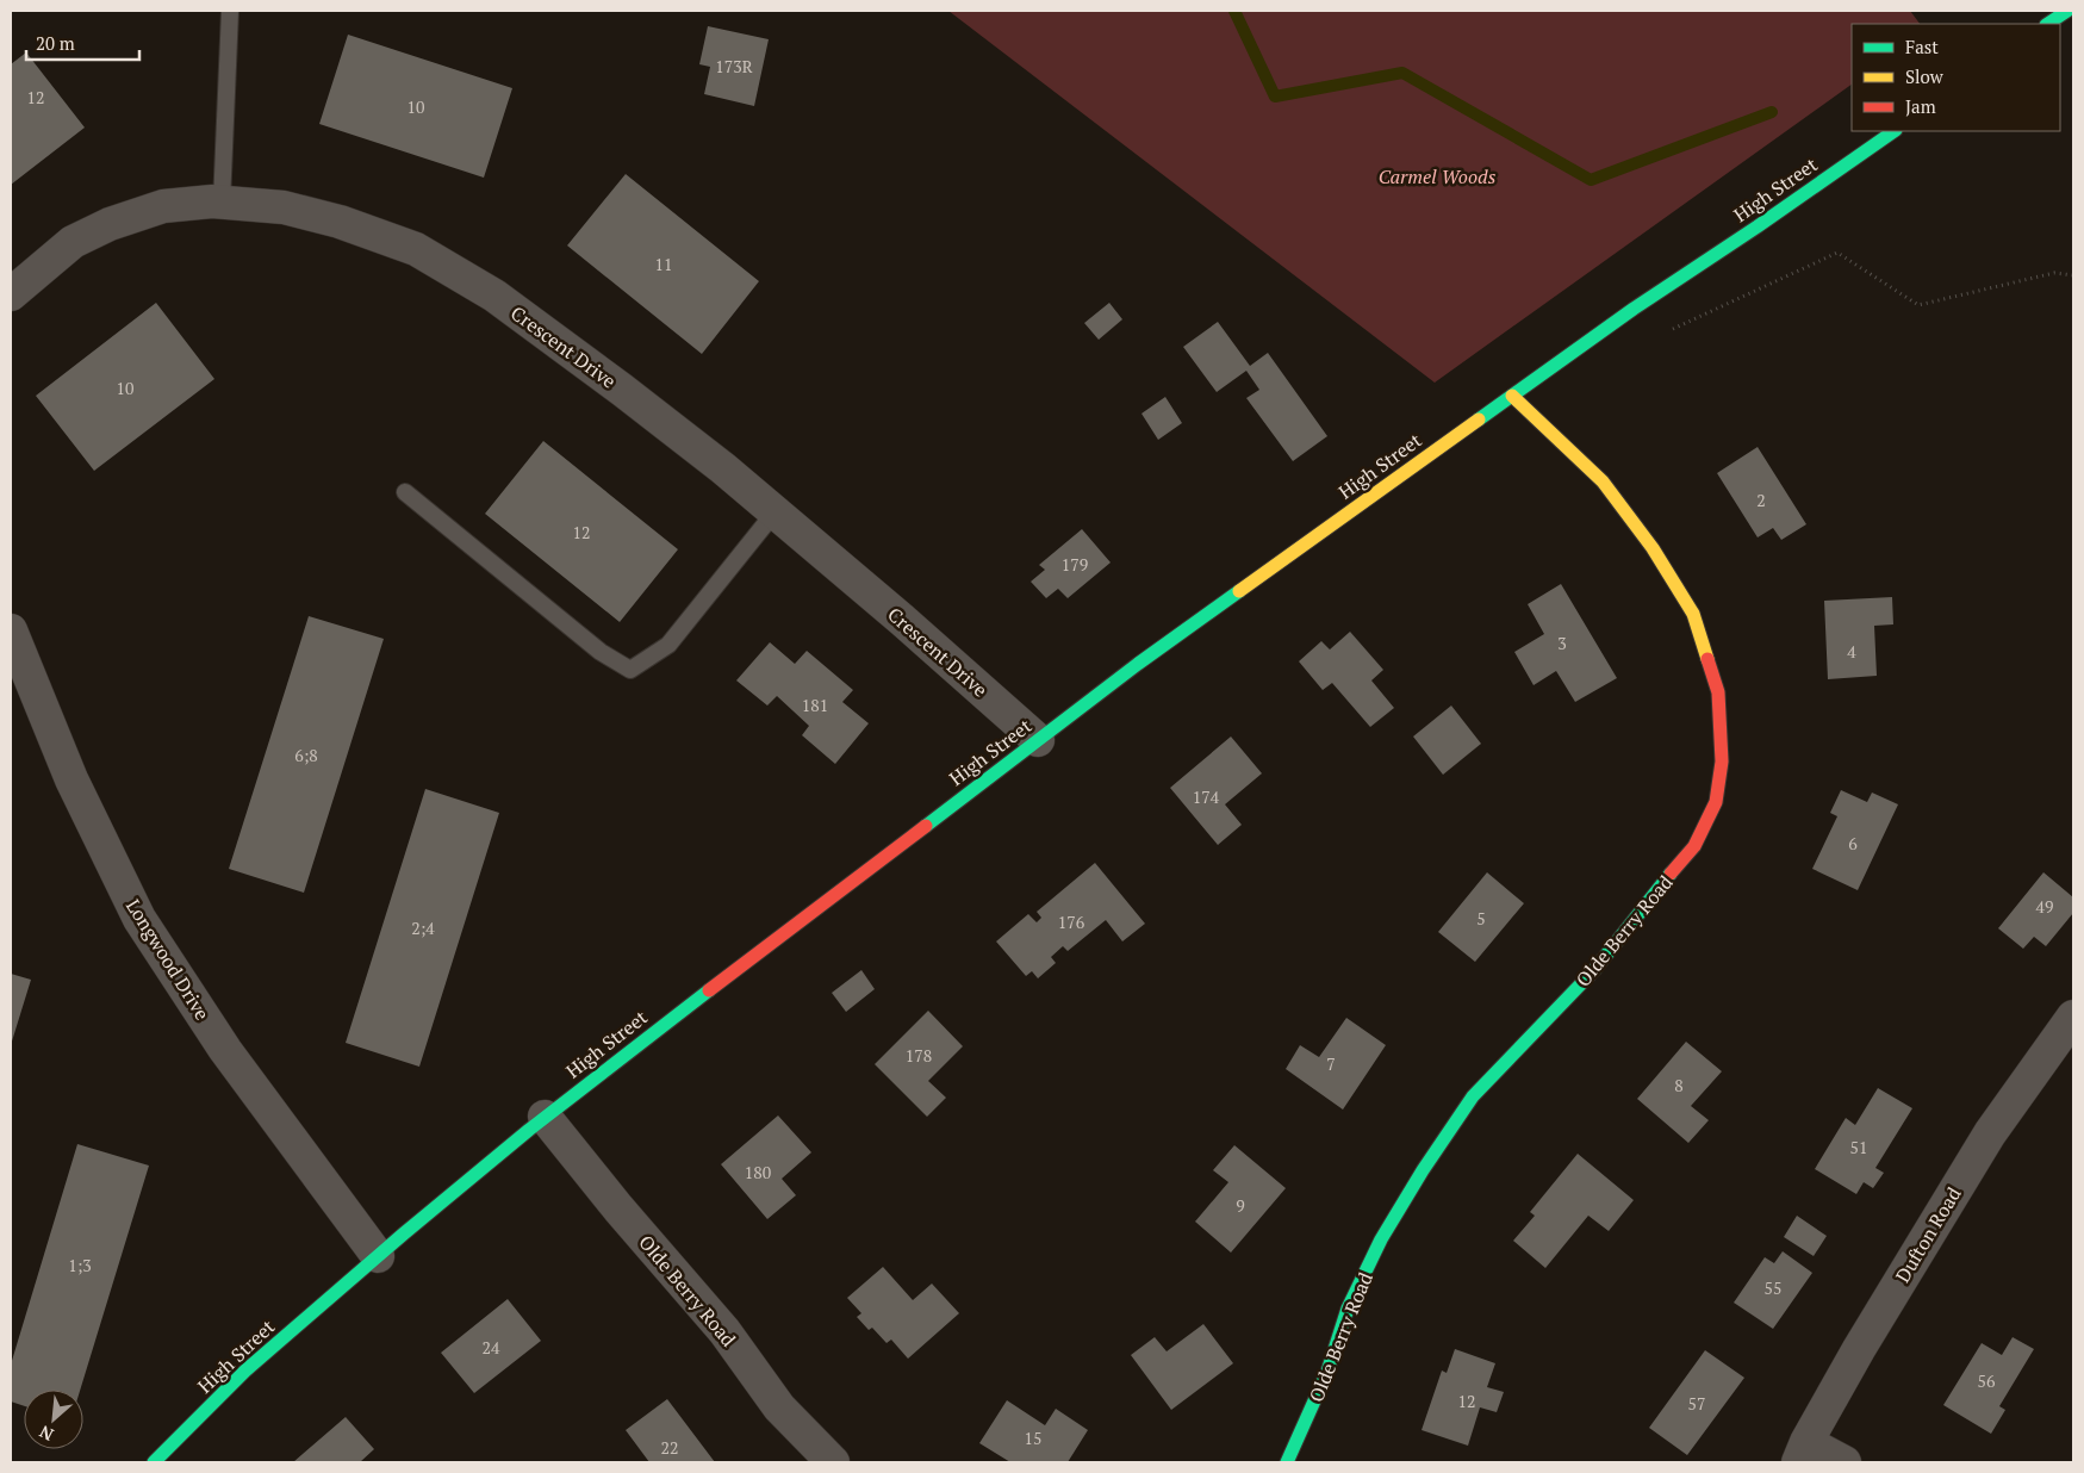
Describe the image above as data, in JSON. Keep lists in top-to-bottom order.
{
  "streets": {
    "main road": ["High Street", "Olde Berry Road"],
    "street": ["Crescent Drive", "Longwood Drive", "Dufton Road"]
  },
  "crossings": [
    ["High Street", "Crescent Drive"],
    ["High Street", "Olde Berry Road"],
    ["High Street", "Longwood Drive"]
  ],
  "parks": ["Carmel Woods"],
  "house_numbers": [
    "173R",
    "12",
    "10",
    "11",
    "10",
    "2",
    "12",
    "179",
    "3",
    "4",
    "181",
    "6;8",
    "174",
    "6",
    "49",
    "5",
    "176",
    "2;4",
    "178",
    "7",
    "8",
    "51",
    "180",
    "9",
    "1;3",
    "55",
    "24",
    "56",
    "12",
    "57",
    "15",
    "22"
  ],
  "legend": ["Fast", "Slow", "Jam"],
  "scale_bar": "20 m",
  "north": "bottom left"
}
